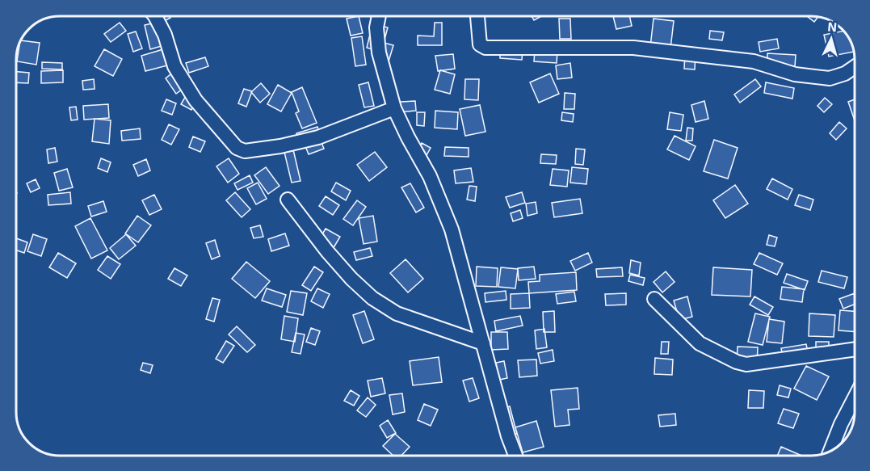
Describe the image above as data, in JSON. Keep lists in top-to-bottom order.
{
  "north": "top"
}
